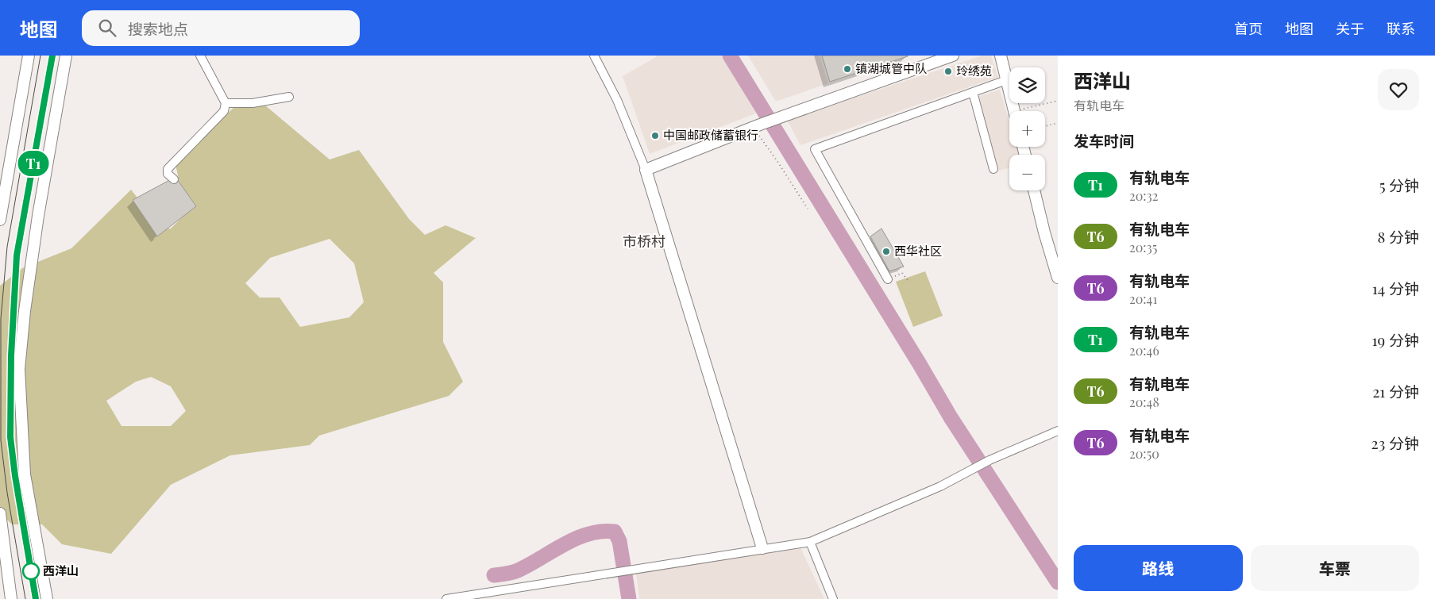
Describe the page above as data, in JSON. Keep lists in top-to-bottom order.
{
  "districts": ["市桥村"],
  "places": [
    "镇湖城管中队",
    "玲绣苑",
    "中国邮政储蓄银行",
    "西华社区",
    "西洋山"
  ],
  "lines": ["tram line T1"],
  "page": {
    "header": "地图",
    "search": "搜索地点",
    "nav": [
      "首页",
      "地图",
      "关于",
      "联系"
    ],
    "on_map": "T1",
    "heading": [
      ["西洋山", "有轨电车"],
      "发车时间"
    ],
    "map_buttons": ["+", "−"],
    "list": [
      {
        "mark": "T1",
        "name": "有轨电车",
        "note": "20:32",
        "value": "5 分钟"
      },
      {
        "mark": "T6",
        "name": "有轨电车",
        "note": "20:35",
        "value": "8 分钟"
      },
      {
        "mark": "T6",
        "name": "有轨电车",
        "note": "20:41",
        "value": "14 分钟"
      },
      {
        "mark": "T1",
        "name": "有轨电车",
        "note": "20:46",
        "value": "19 分钟"
      },
      {
        "mark": "T6",
        "name": "有轨电车",
        "note": "20:48",
        "value": "21 分钟"
      },
      {
        "mark": "T6",
        "name": "有轨电车",
        "note": "20:50",
        "value": "23 分钟"
      }
    ],
    "buttons": ["路线", "车票"]
  }
}
